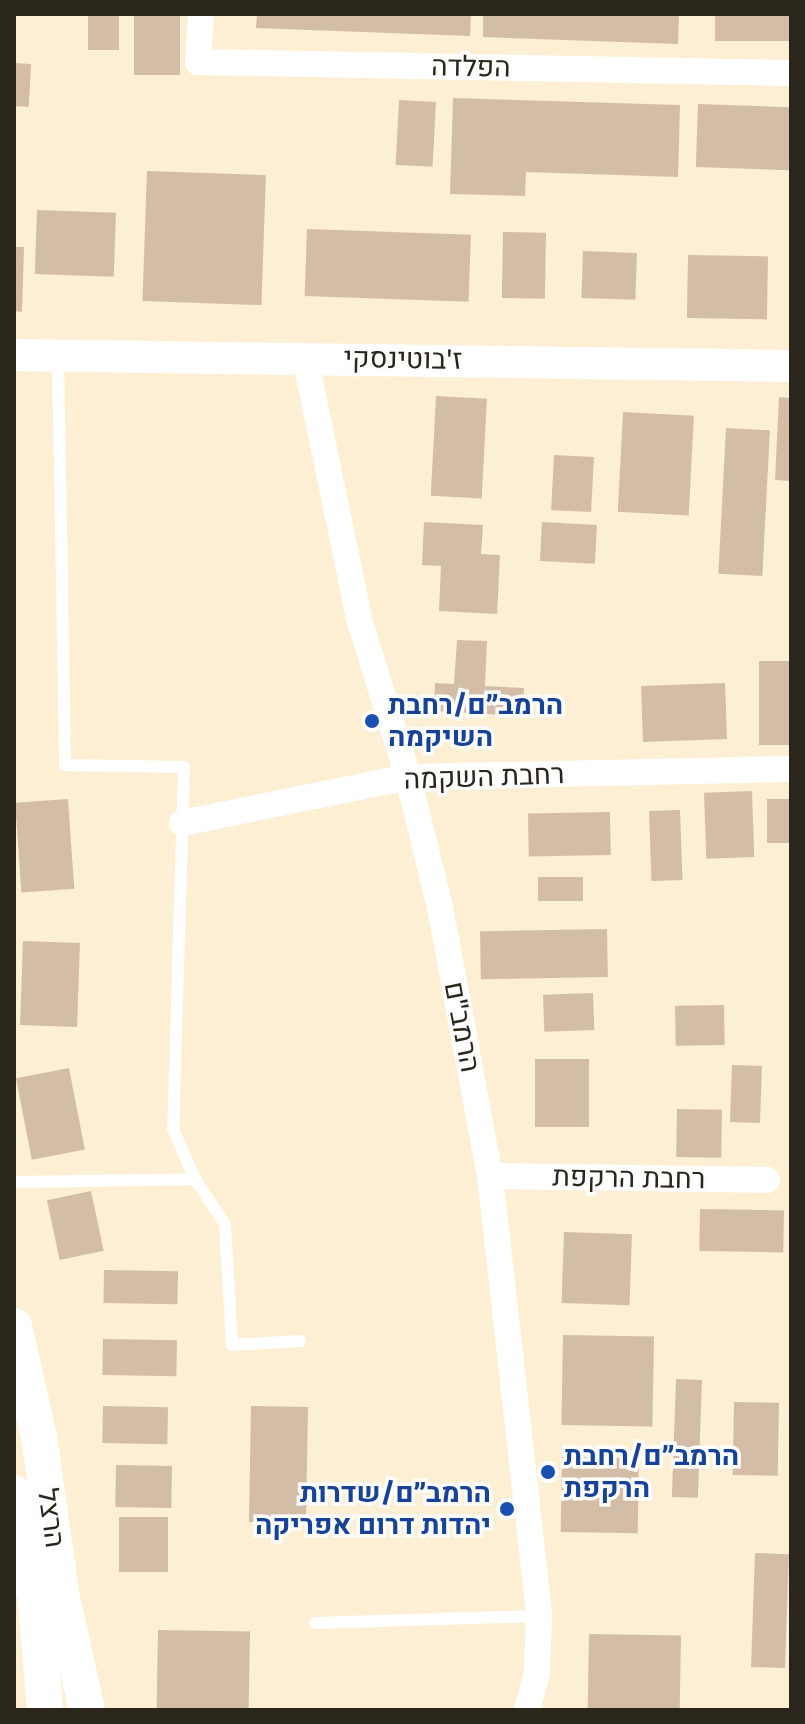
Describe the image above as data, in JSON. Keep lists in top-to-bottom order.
{
  "streets": {
    "main road": ["הרצל"],
    "street": [
      "הפלדה",
      "ז'בוטינסקי",
      "רחבת השקמה",
      "הרמב\"ם",
      "רחבת הרקפת"
    ]
  },
  "crossings": [
    ["ז'בוטינסקי", "הרמב\"ם"],
    ["רחבת השקמה", "הרמב\"ם"],
    ["הרמב\"ם", "רחבת הרקפת"]
  ],
  "places": ["הרמב״ם/רחבת השיקמה", "הרמב״ם/רחבת הרקפת", "הרמב״ם/שדרות יהדות דרום אפריקה"]
}
